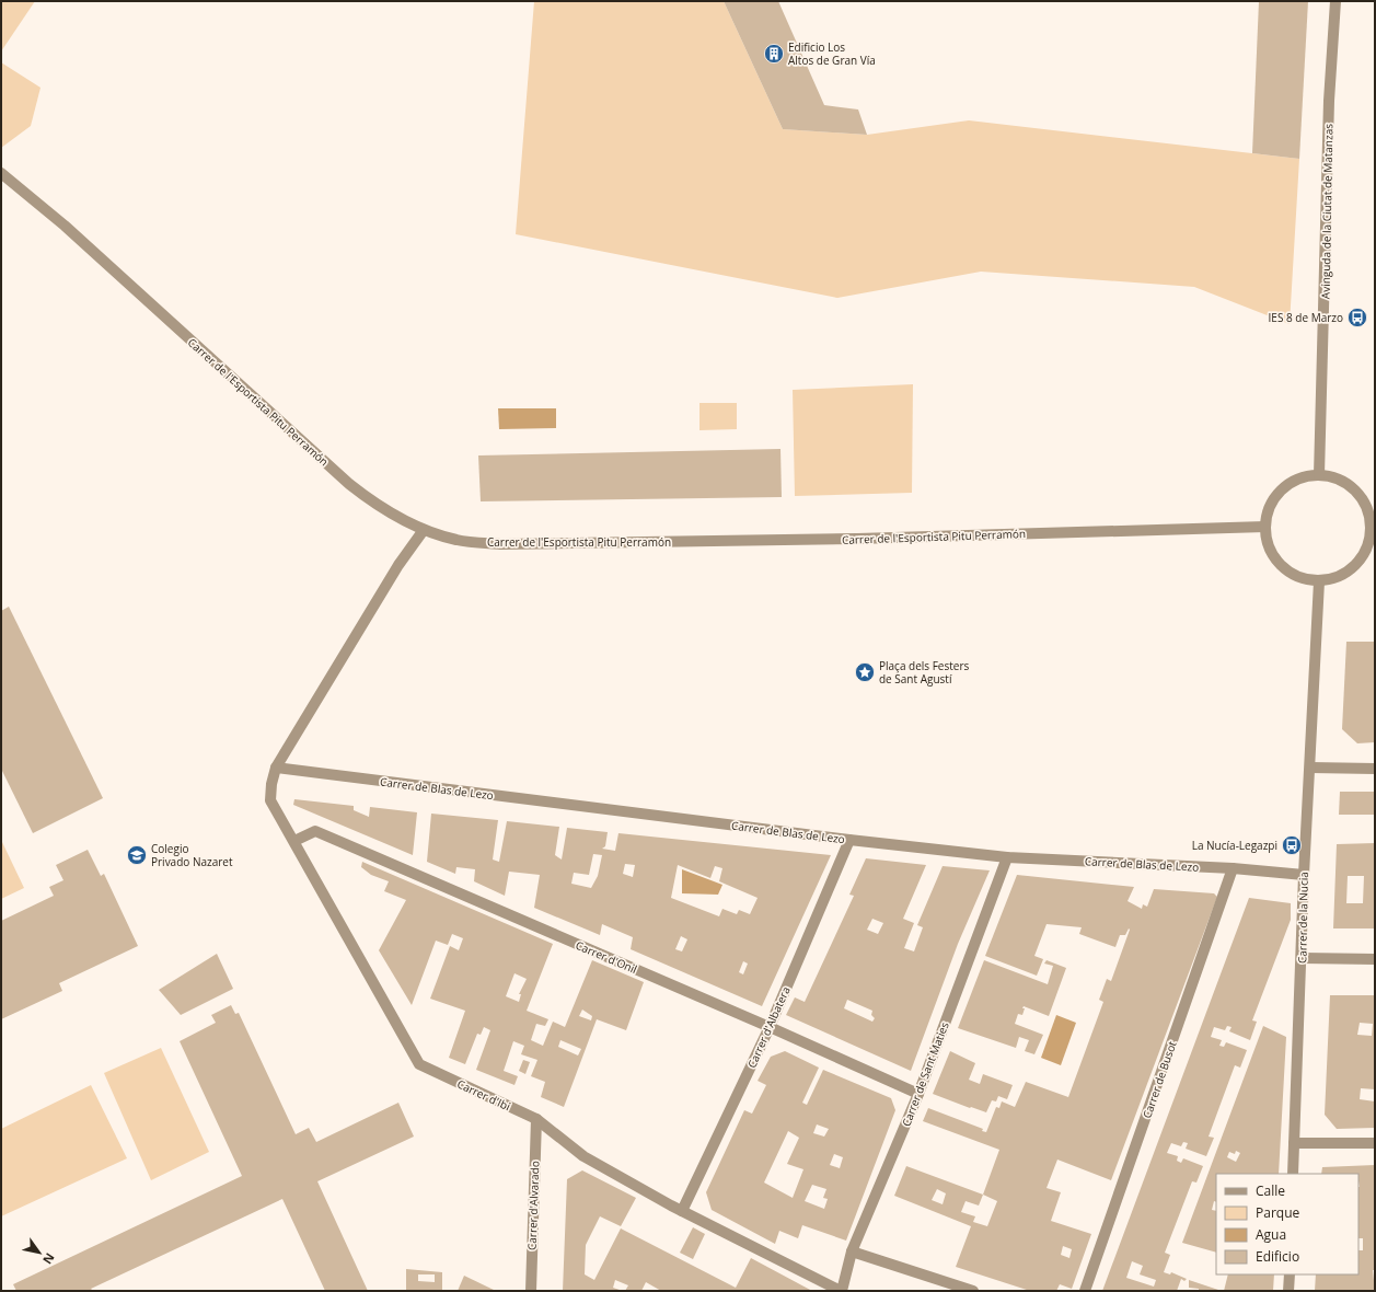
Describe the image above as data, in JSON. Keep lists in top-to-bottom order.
{
  "streets": {
    "street": [
      "Avinguda de la Ciutat de Matanzas",
      "Carrer de l'Esportista Pitu Perramón",
      "Carrer de Blas de Lezo",
      "Carrer de la Nucia",
      "Carrer d'Onil",
      "Carrer d'Albatera",
      "Carrer de Sant Maties",
      "Carrer de Busot",
      "Carrer d'Ibi",
      "Carrer d'Alvarado"
    ]
  },
  "crossings": [
    ["Avinguda de la Ciutat de Matanzas", "Carrer de l'Esportista Pitu Perramón"],
    ["Avinguda de la Ciutat de Matanzas", "Carrer de la Nucia"],
    ["Carrer de l'Esportista Pitu Perramón", "Carrer de la Nucia"],
    ["Carrer de l'Esportista Pitu Perramón", "Carrer d'Ibi"],
    ["Carrer de Blas de Lezo", "Carrer de la Nucia"],
    ["Carrer de Blas de Lezo", "Carrer d'Albatera"],
    ["Carrer de Blas de Lezo", "Carrer de Sant Maties"],
    ["Carrer de Blas de Lezo", "Carrer de Busot"],
    ["Carrer de Blas de Lezo", "Carrer d'Ibi"],
    ["Carrer d'Onil", "Carrer d'Albatera"],
    ["Carrer d'Onil", "Carrer de Sant Maties"],
    ["Carrer d'Onil", "Carrer d'Ibi"],
    ["Carrer d'Albatera", "Carrer d'Ibi"],
    ["Carrer de Sant Maties", "Carrer d'Ibi"],
    ["Carrer d'Ibi", "Carrer d'Alvarado"]
  ],
  "places": {
    "building": ["Edificio Los Altos de Gran Vía"],
    "bus stop": ["IES 8 de Marzo", "La Nucía-Legazpi"],
    "place": ["Plaça dels Festers de Sant Agustí"],
    "school or university": ["Colegio Privado Nazaret"]
  },
  "legend": [
    "Calle",
    "Parque",
    "Agua",
    "Edificio"
  ],
  "north": "bottom right"
}
